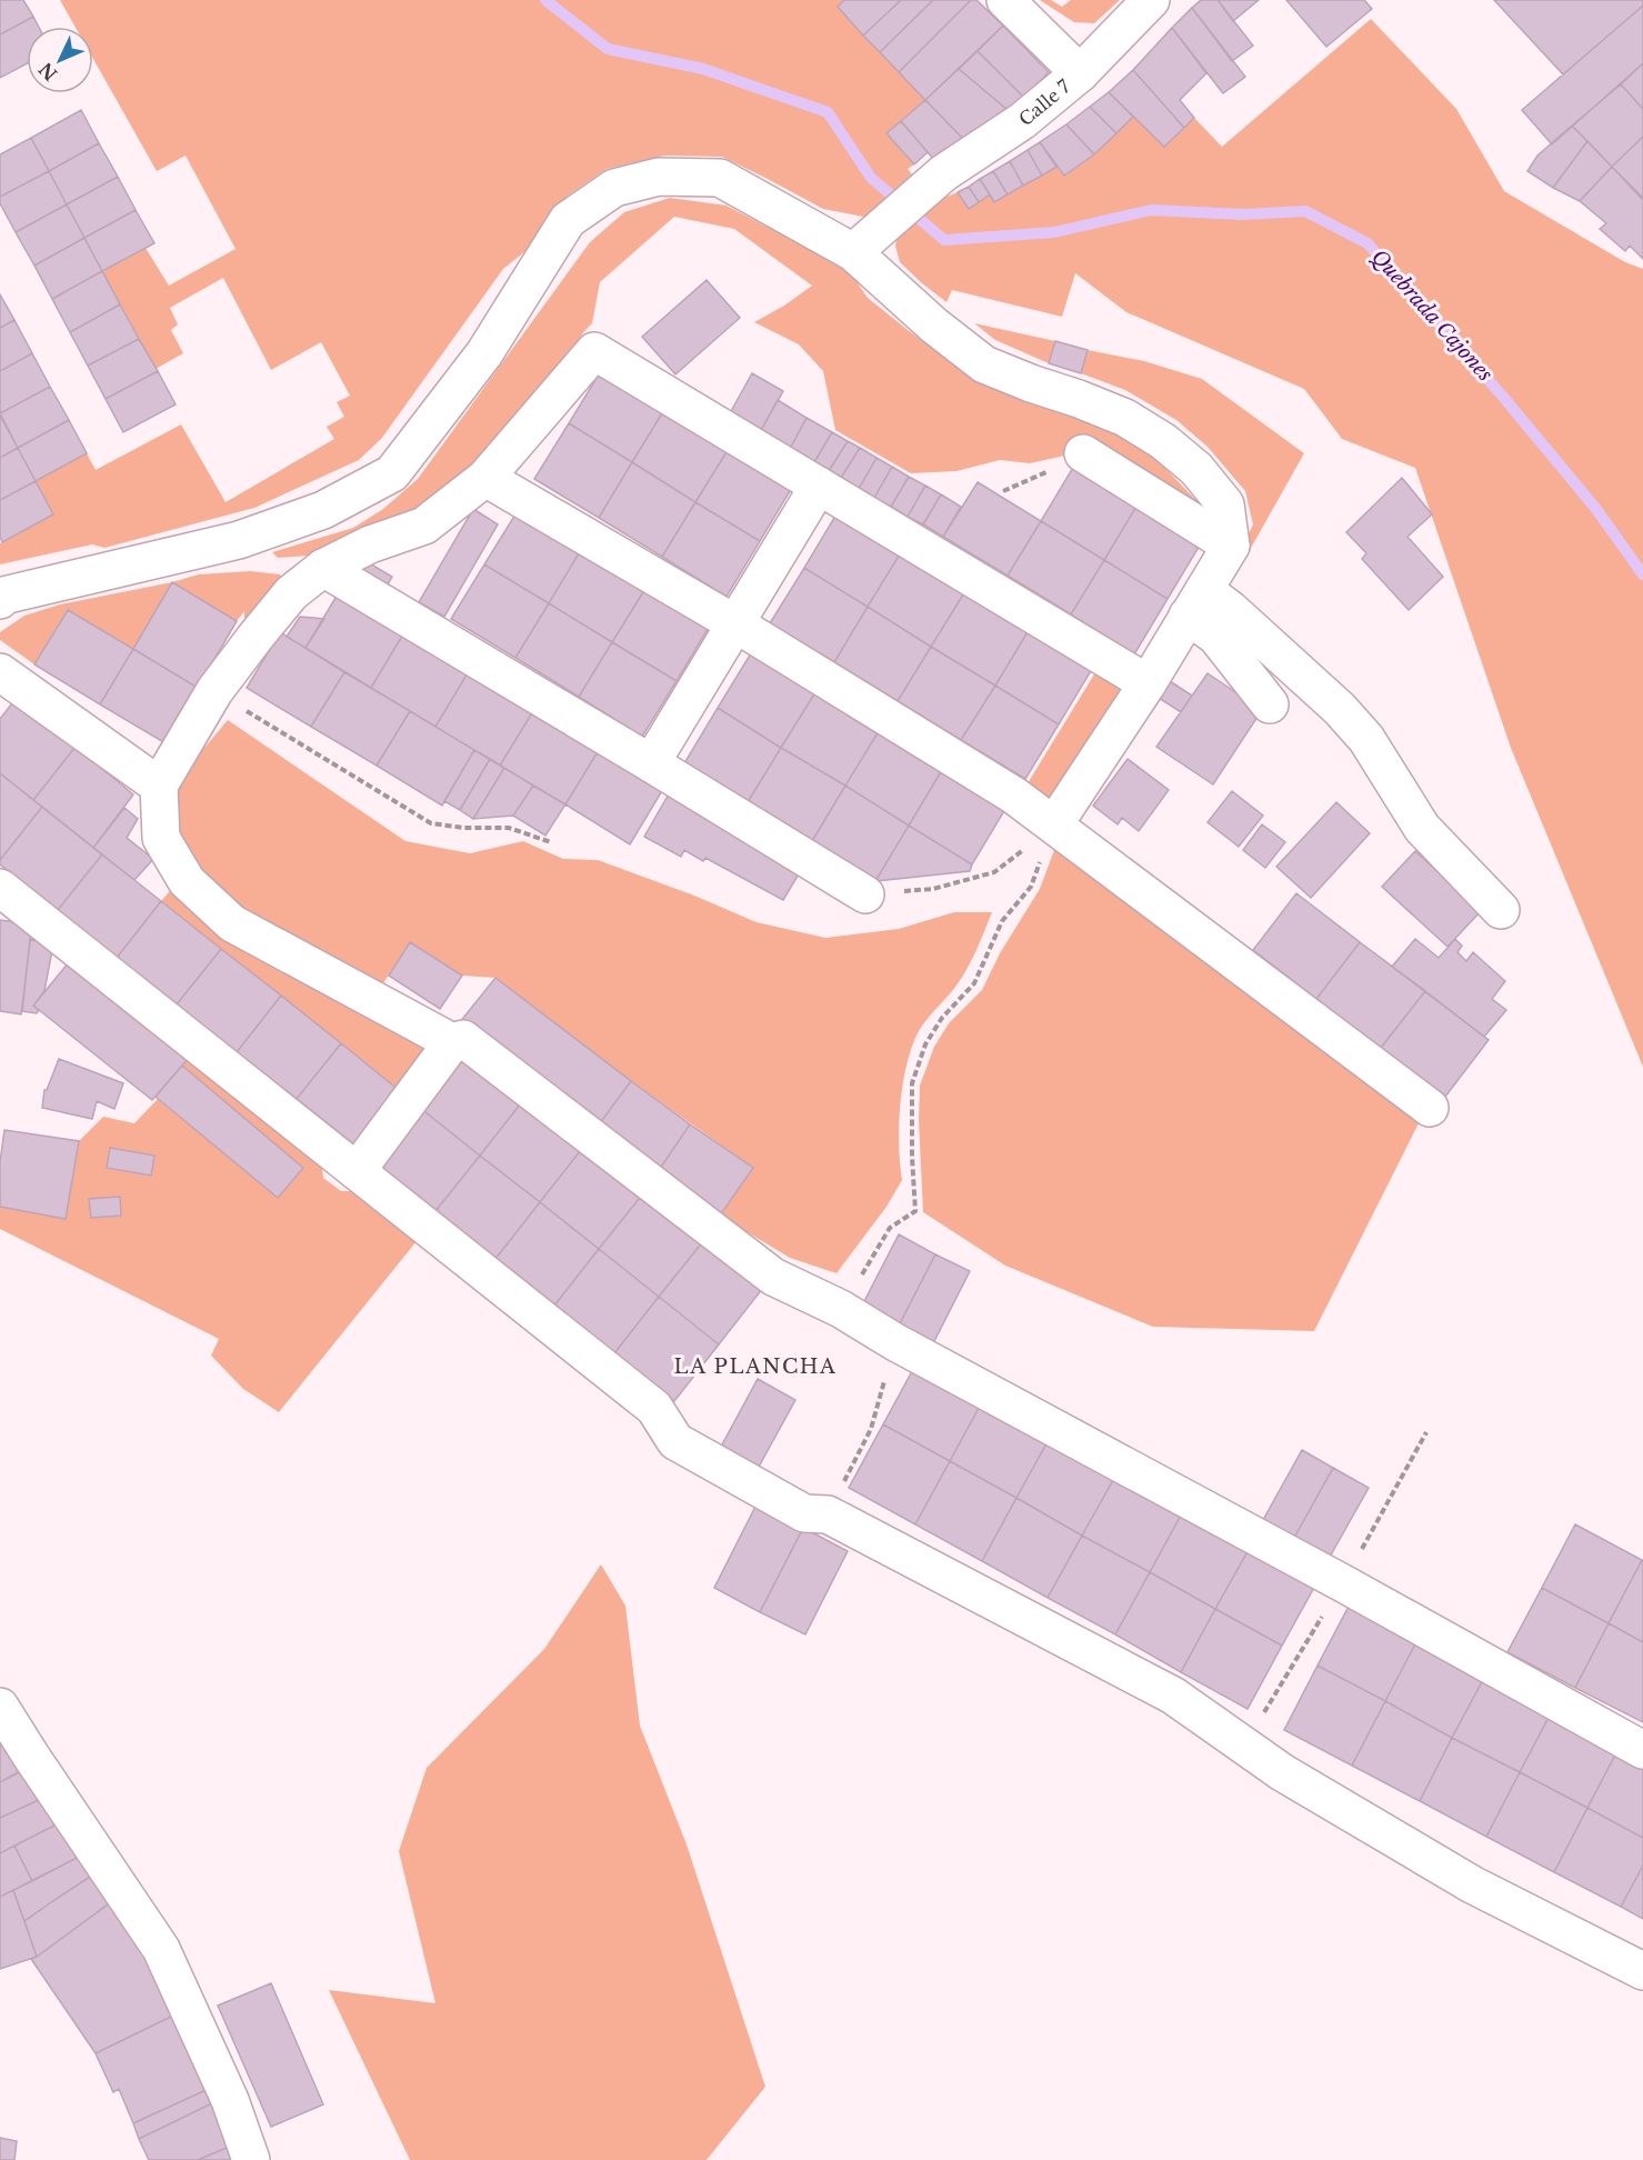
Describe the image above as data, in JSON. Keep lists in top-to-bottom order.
{
  "streets": {
    "street": ["Calle 7"]
  },
  "districts": ["LA PLANCHA"],
  "water": ["Quebrada Cajones"],
  "north": "bottom left"
}
